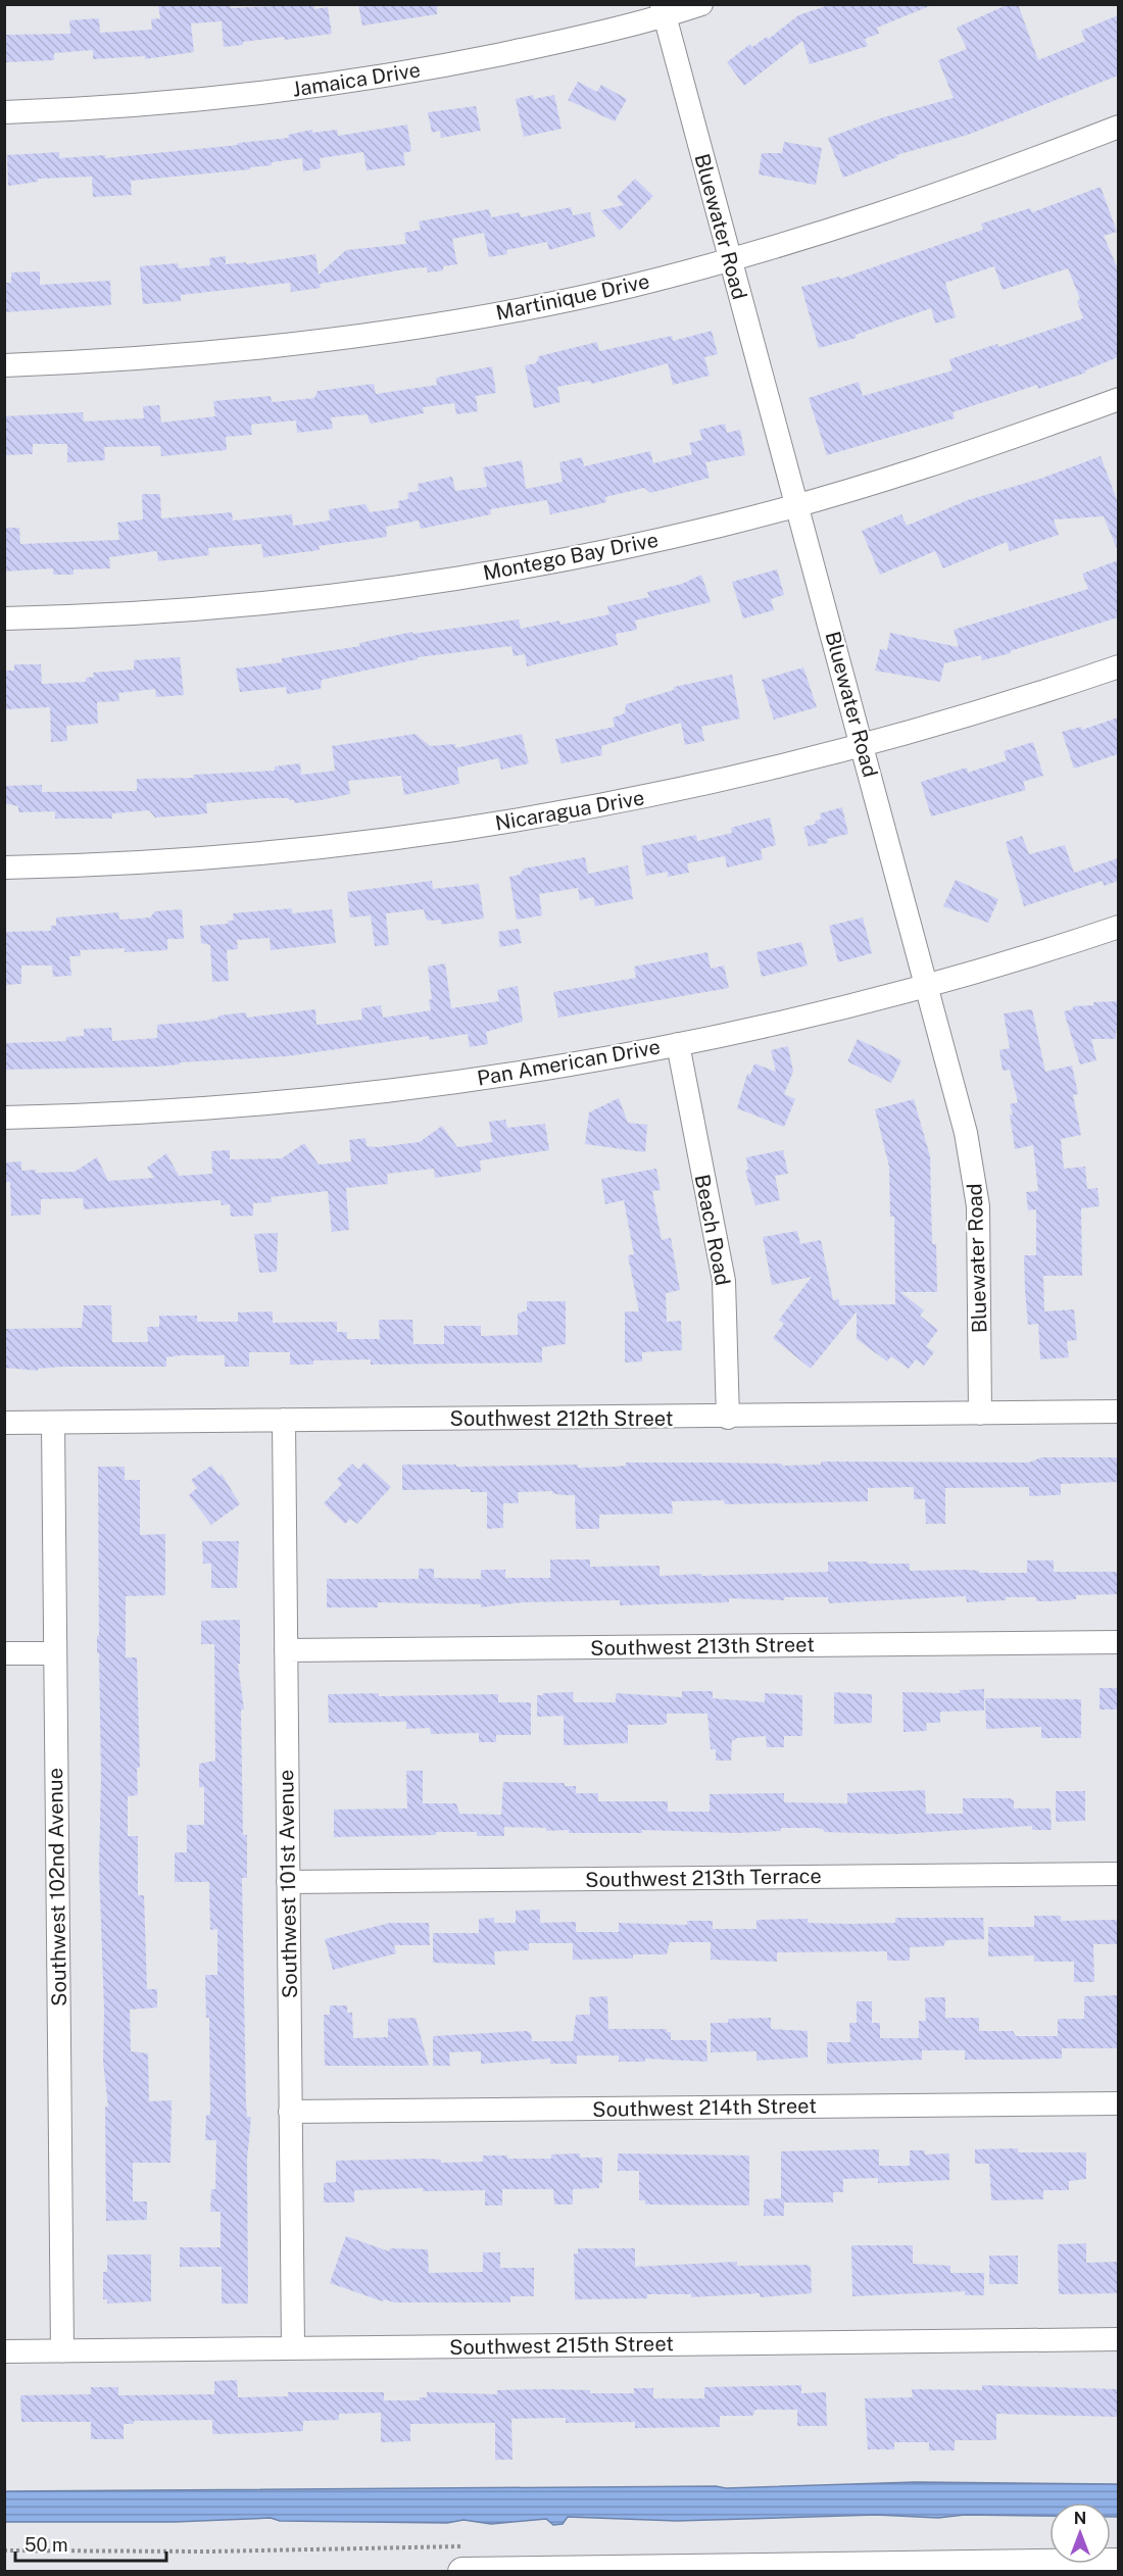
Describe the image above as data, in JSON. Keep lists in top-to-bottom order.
{
  "streets": {
    "street": [
      "Jamaica Drive",
      "Bluewater Road",
      "Martinique Drive",
      "Montego Bay Drive",
      "Nicaragua Drive",
      "Pan American Drive",
      "Beach Road",
      "Southwest 212th Street",
      "Southwest 213th Street",
      "Southwest 213th Terrace",
      "Southwest 101st Avenue",
      "Southwest 102nd Avenue",
      "Southwest 214th Street",
      "Southwest 215th Street"
    ]
  },
  "crossings": [
    ["Jamaica Drive", "Bluewater Road"],
    ["Bluewater Road", "Martinique Drive"],
    ["Bluewater Road", "Montego Bay Drive"],
    ["Bluewater Road", "Nicaragua Drive"],
    ["Bluewater Road", "Pan American Drive"],
    ["Bluewater Road", "Southwest 212th Street"],
    ["Pan American Drive", "Beach Road"],
    ["Beach Road", "Southwest 212th Street"],
    ["Southwest 212th Street", "Southwest 101st Avenue"],
    ["Southwest 212th Street", "Southwest 102nd Avenue"],
    ["Southwest 213th Street", "Southwest 101st Avenue"],
    ["Southwest 213th Terrace", "Southwest 101st Avenue"],
    ["Southwest 101st Avenue", "Southwest 214th Street"],
    ["Southwest 101st Avenue", "Southwest 215th Street"],
    ["Southwest 102nd Avenue", "Southwest 215th Street"]
  ],
  "scale_bar": "50 m",
  "north": "top"
}
